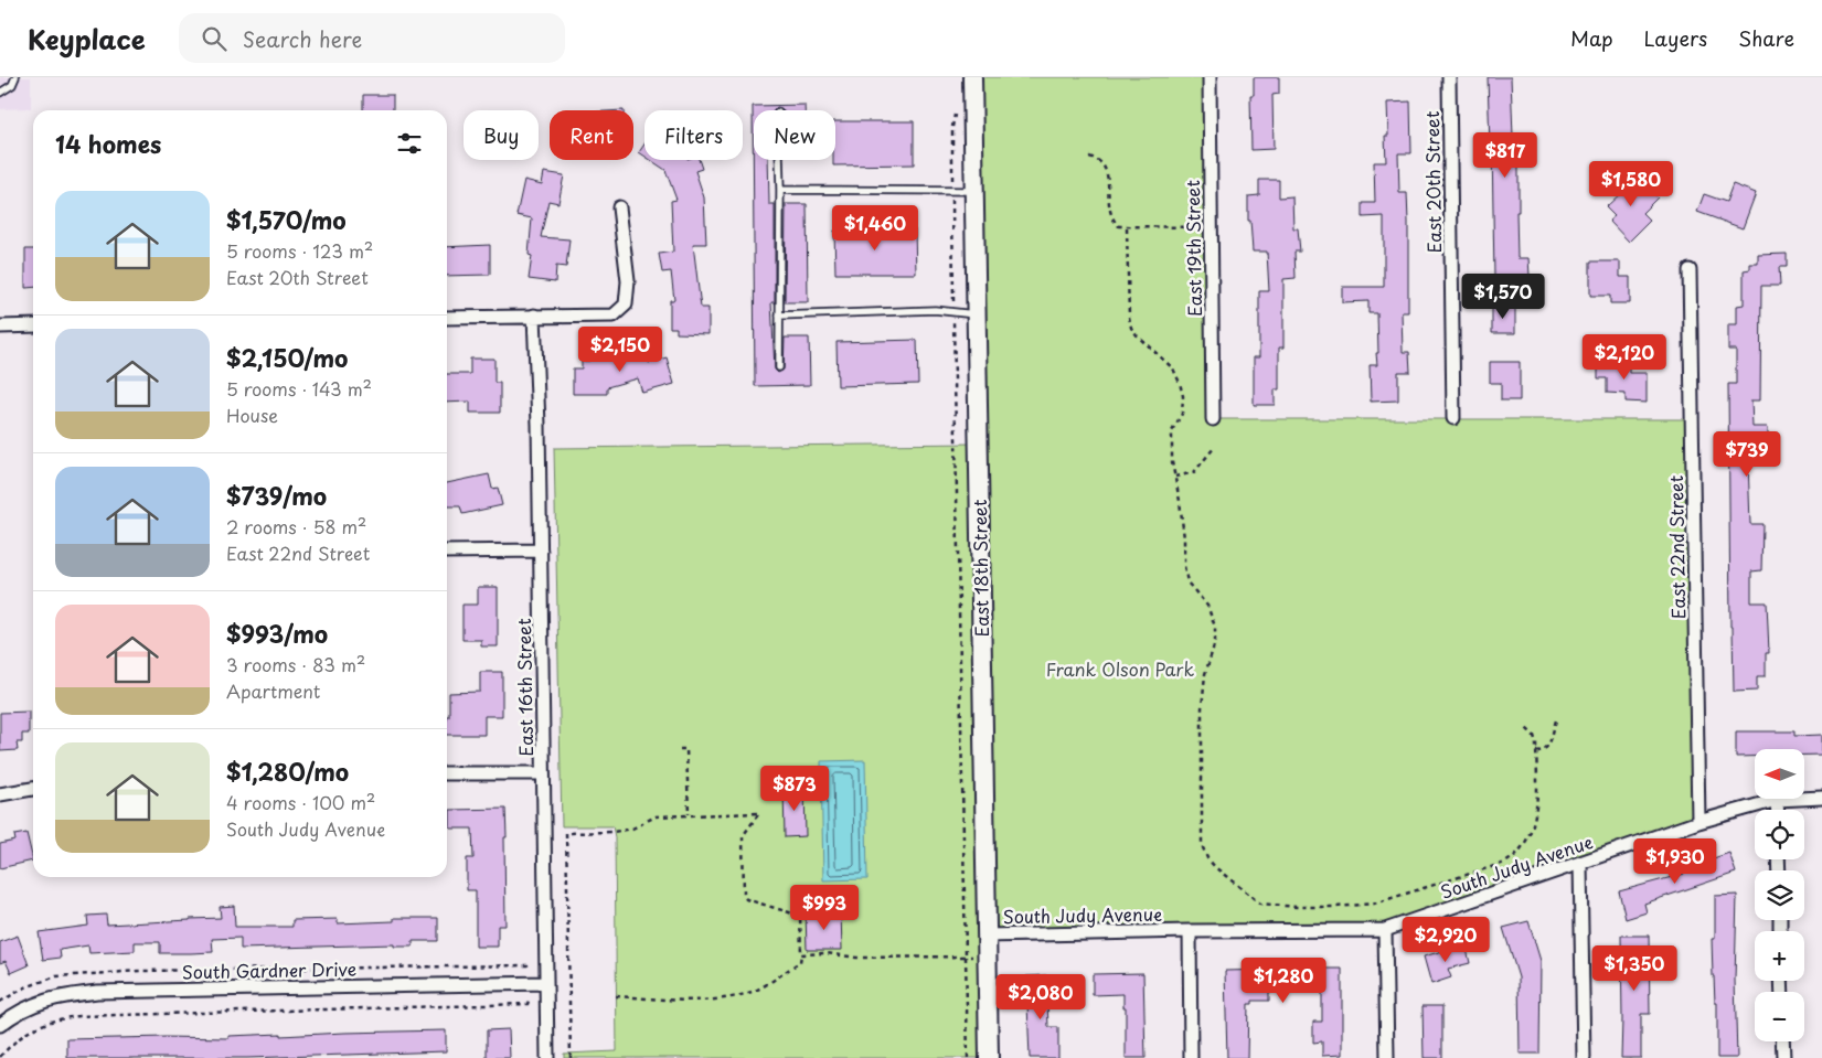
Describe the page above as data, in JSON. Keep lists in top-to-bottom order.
{
  "streets": {
    "street": [
      "East 20th Street",
      "East 19th Street",
      "East 22nd Street",
      "East 18th Street",
      "East 16th Street",
      "South Judy Avenue",
      "South Gardner Drive"
    ]
  },
  "crossings": [
    ["East 22nd Street", "South Judy Avenue"],
    ["East 18th Street", "South Judy Avenue"],
    ["East 16th Street", "South Gardner Drive"]
  ],
  "parks": ["Frank Olson Park"],
  "north": "left",
  "page": {
    "header": "Keyplace",
    "search": "Search here",
    "nav": ["Map", "Layers", "Share"],
    "chip": [
      "Buy",
      "Rent",
      "Filters",
      "New"
    ],
    "heading": "14 homes",
    "price": [
      "$817",
      "$1,580",
      "$1,460",
      "$1,570",
      "$2,150",
      "$2,120",
      "$739",
      "$873",
      "$1,930",
      "$993",
      "$2,920",
      "$1,350",
      "$1,280",
      "$2,080"
    ],
    "list": [
      {
        "name": "$1,570/mo",
        "note": "5 rooms · 123 m² · East 20th Street"
      },
      {
        "name": "$2,150/mo",
        "note": "5 rooms · 143 m² · House"
      },
      {
        "name": "$739/mo",
        "note": "2 rooms · 58 m² · East 22nd Street"
      },
      {
        "name": "$993/mo",
        "note": "3 rooms · 83 m² · Apartment"
      },
      {
        "name": "$1,280/mo",
        "note": "4 rooms · 100 m² · South Judy Avenue"
      }
    ],
    "map_buttons": ["+", "−"]
  }
}
